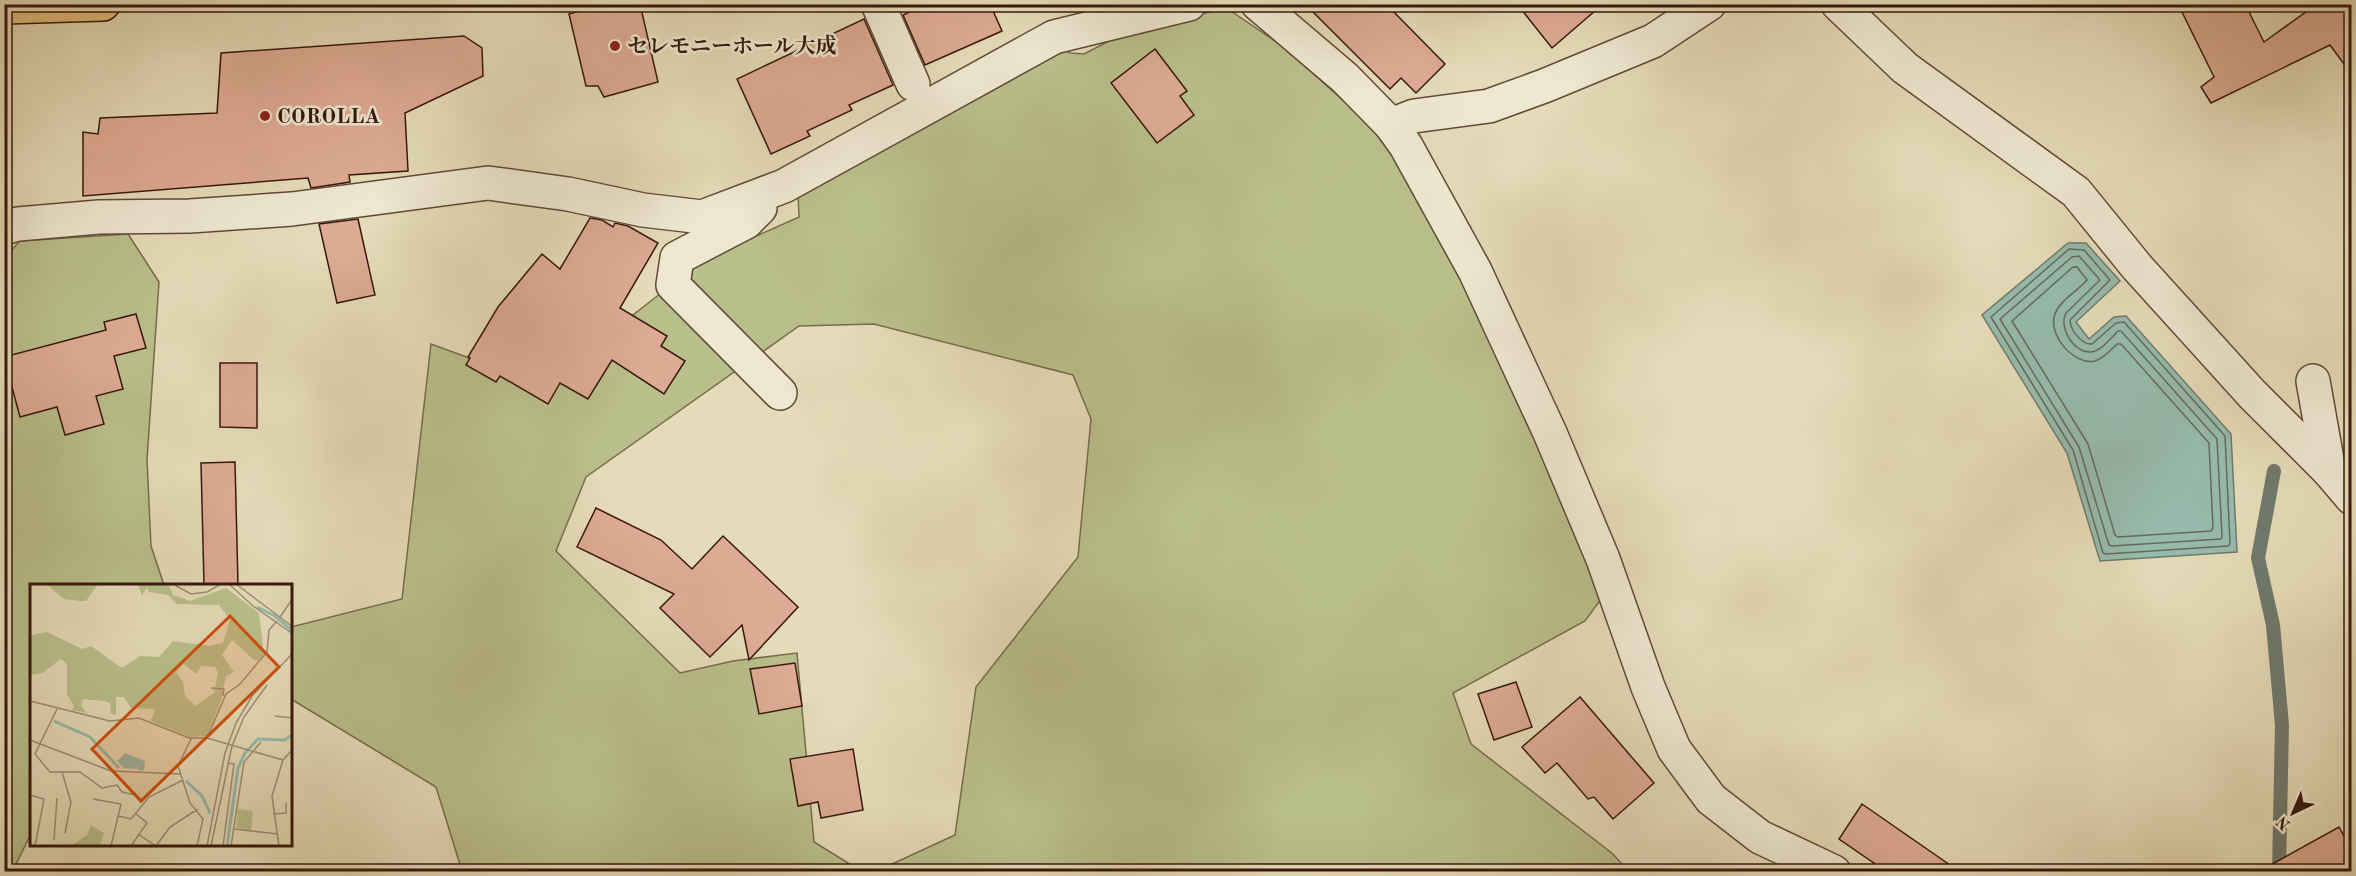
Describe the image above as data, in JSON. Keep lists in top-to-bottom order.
{
  "places": ["セレモニーホール大成", "COROLLA"],
  "north": "bottom left"
}
